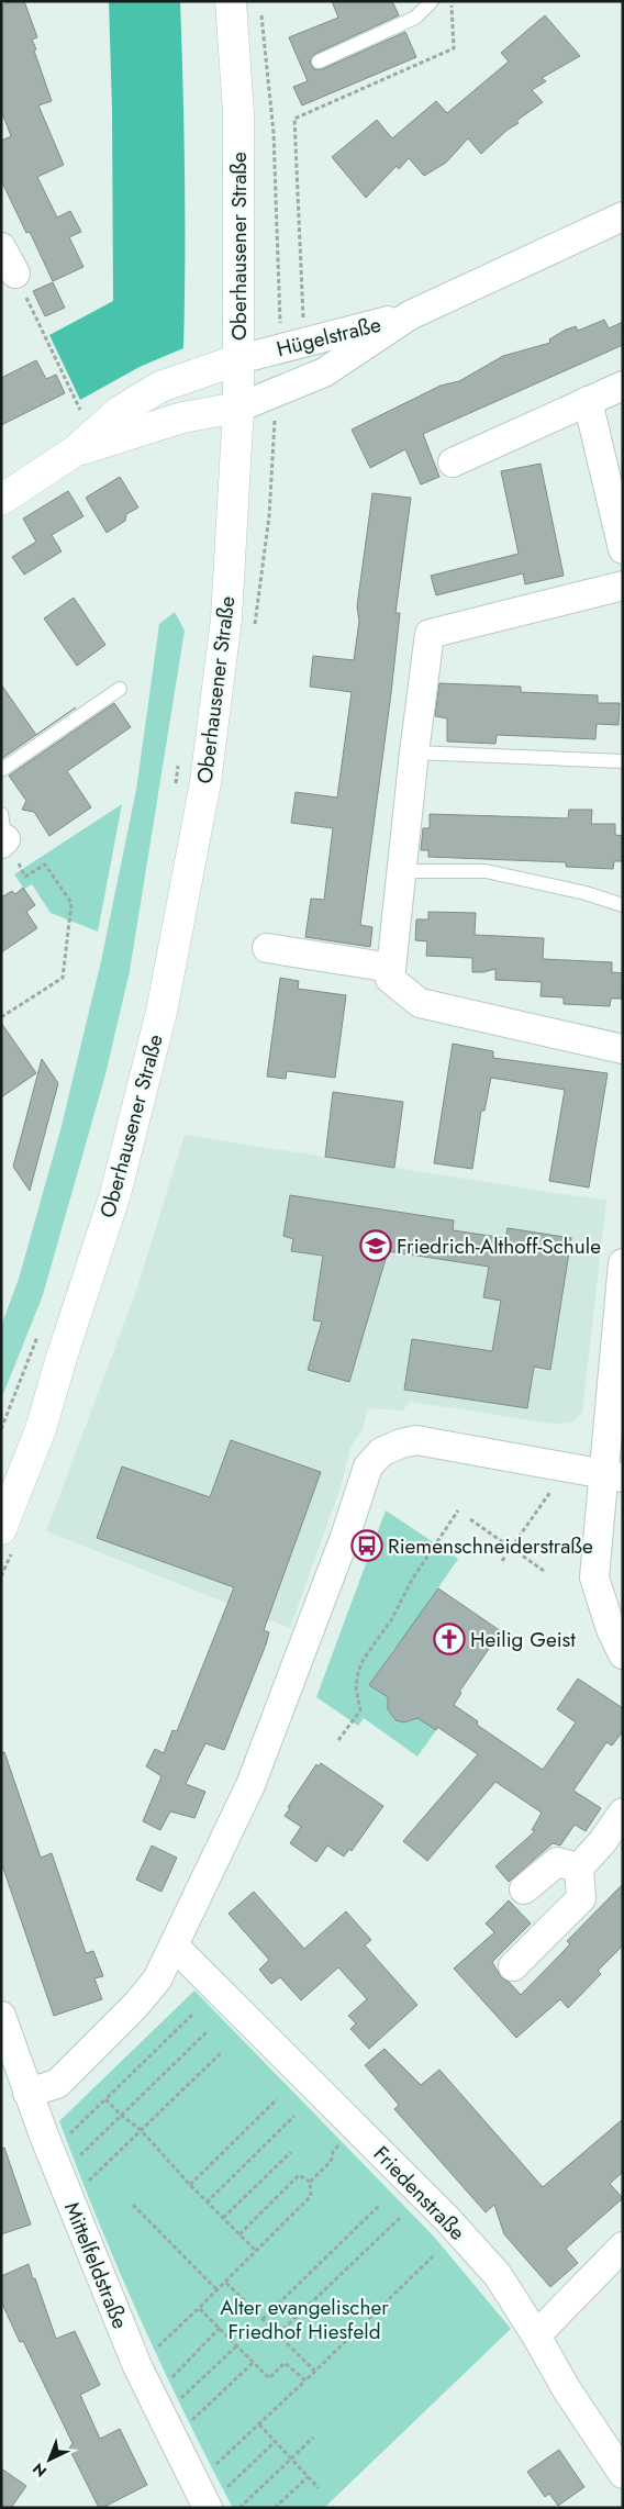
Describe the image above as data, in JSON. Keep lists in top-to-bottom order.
{
  "streets": {
    "main road": ["Oberhausener Straße", "Hügelstraße"],
    "street": ["Friedenstraße", "Mittelfeldstraße"]
  },
  "crossings": [
    ["Oberhausener Straße", "Hügelstraße"]
  ],
  "parks": ["Alter evangelischer Friedhof Hiesfeld"],
  "places": {
    "school or university": ["Friedrich-Althoff-Schule"],
    "bus stop": ["Riemenschneiderstraße"],
    "church": ["Heilig Geist"]
  },
  "north": "bottom left"
}
